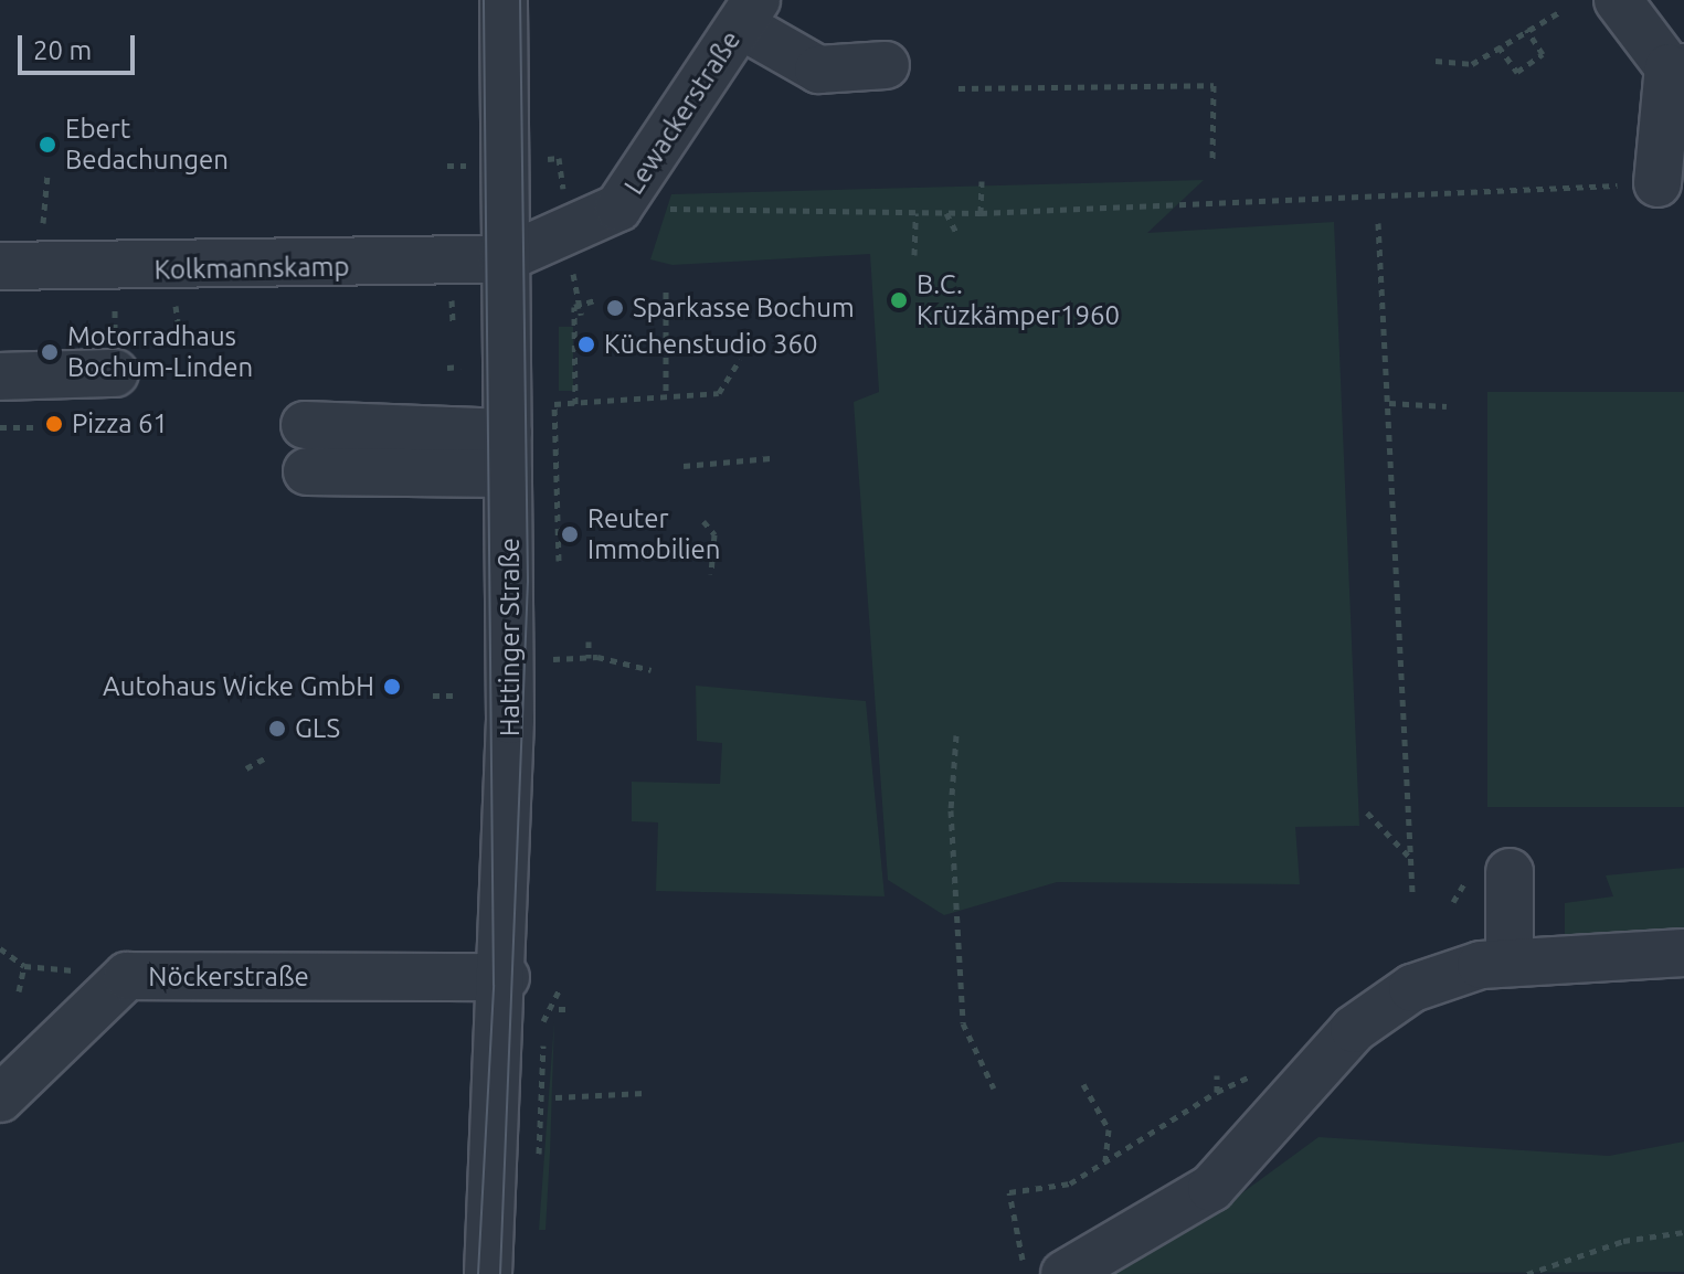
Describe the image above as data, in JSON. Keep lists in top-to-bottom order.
{
  "streets": {
    "street": [
      "Lewackerstraße",
      "Kolkmannskamp",
      "Hattinger Straße",
      "Nöckerstraße"
    ]
  },
  "crossings": [
    ["Lewackerstraße", "Kolkmannskamp"],
    ["Lewackerstraße", "Hattinger Straße"],
    ["Kolkmannskamp", "Hattinger Straße"],
    ["Hattinger Straße", "Nöckerstraße"]
  ],
  "places": [
    "Ebert Bedachungen",
    "B.C. Krüzkämper1960",
    "Sparkasse Bochum",
    "Küchenstudio 360",
    "Motorradhaus Bochum-Linden",
    "Pizza 61",
    "Reuter Immobilien",
    "Autohaus Wicke GmbH",
    "GLS"
  ],
  "scale_bar": "20 m"
}
